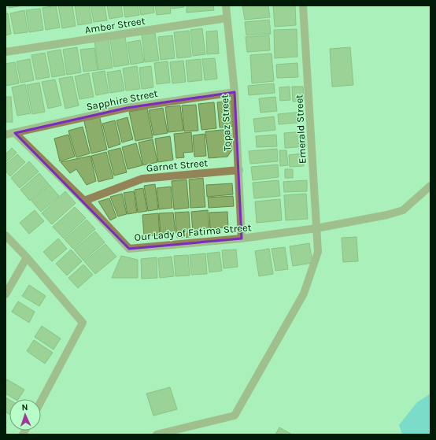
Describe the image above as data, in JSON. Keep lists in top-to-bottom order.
{
  "streets": {
    "street": [
      "Amber Street",
      "Sapphire Street",
      "Topaz Street",
      "Emerald Street",
      "Garnet Street",
      "Our Lady of Fatima Street"
    ]
  },
  "crossings": [
    ["Amber Street", "Topaz Street"],
    ["Sapphire Street", "Topaz Street"],
    ["Sapphire Street", "Our Lady of Fatima Street"],
    ["Topaz Street", "Garnet Street"],
    ["Topaz Street", "Our Lady of Fatima Street"],
    ["Emerald Street", "Our Lady of Fatima Street"],
    ["Garnet Street", "Our Lady of Fatima Street"]
  ],
  "north": "top"
}
